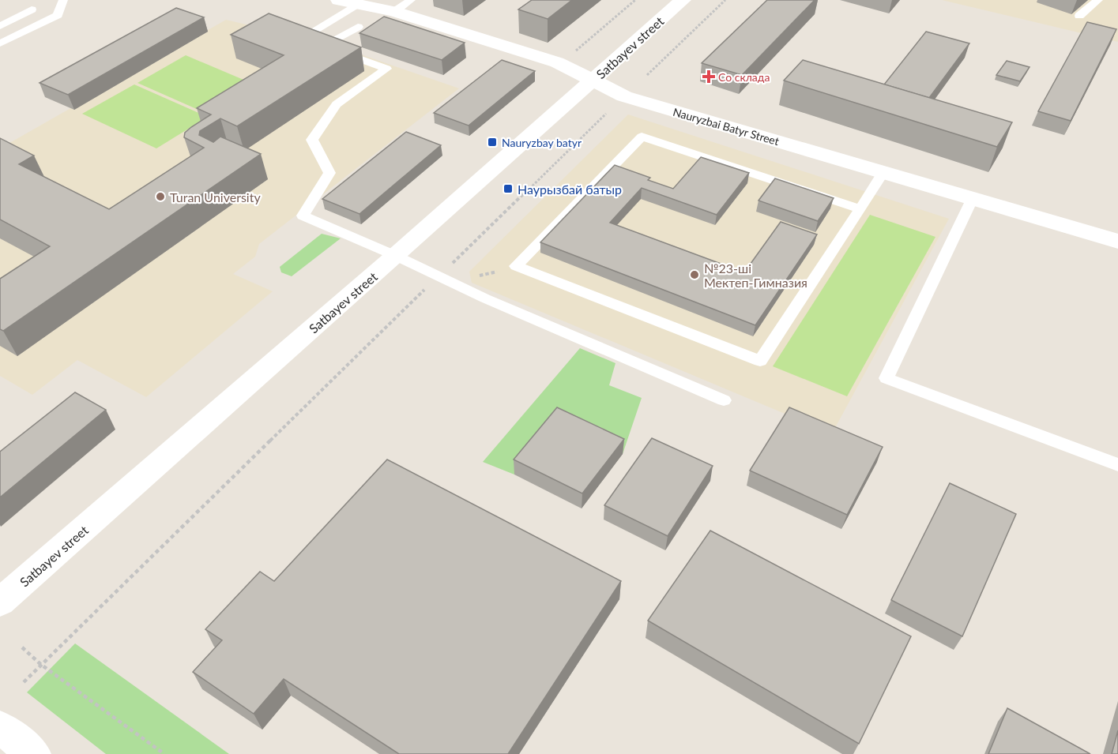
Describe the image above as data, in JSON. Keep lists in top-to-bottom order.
{
  "streets": {
    "main road": ["Satbayev street", "Nauryzbai Batyr Street"]
  },
  "crossings": [
    ["Satbayev street", "Nauryzbai Batyr Street"]
  ],
  "places": {
    "health": ["Со склада"],
    "transit": ["Nauryzbay batyr", "Наурызбай батыр"],
    "other": ["Turan University", "№23-ші Мектеп-Гимназия"]
  }
}
